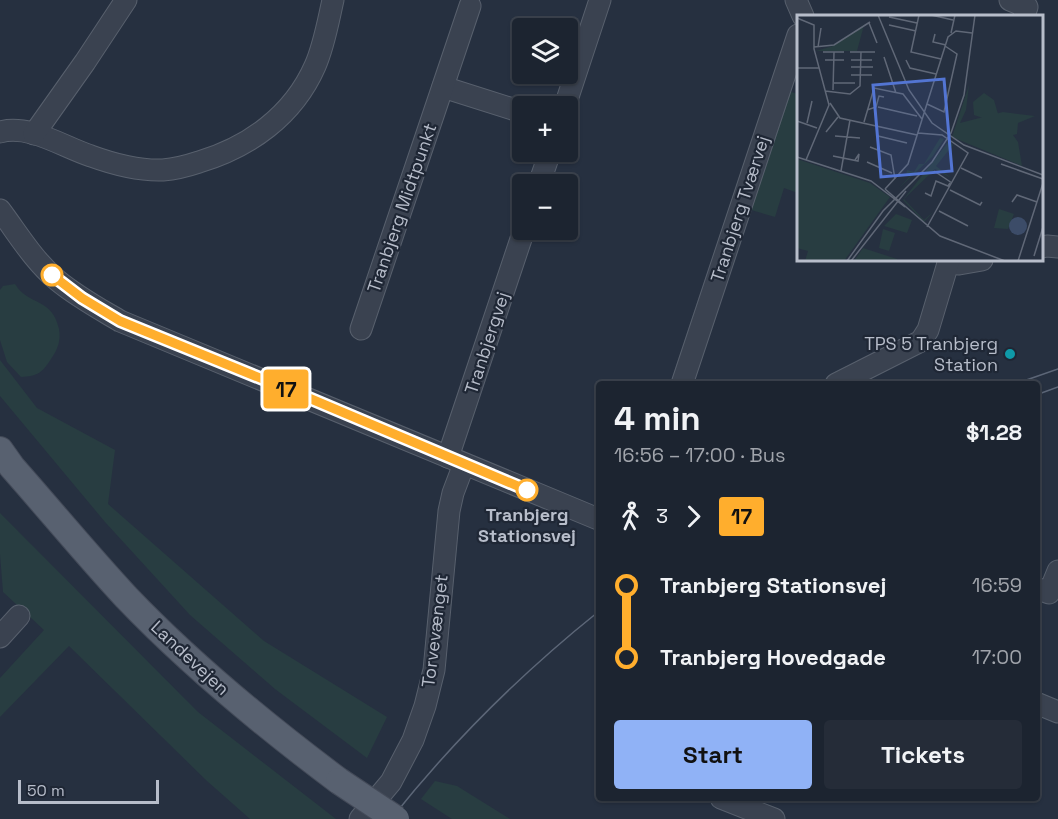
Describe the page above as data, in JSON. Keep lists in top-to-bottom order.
{
  "streets": {
    "main road": ["Landevejen"],
    "street": [
      "Tranbjerg Midtpunkt",
      "Tranbjerg Tværvej",
      "Tranbjergvej",
      "Torvevænget"
    ]
  },
  "crossings": [
    ["Tranbjergvej", "Torvevænget"]
  ],
  "places": ["TPS 5 Tranbjerg Station", "Tranbjerg Stationsvej"],
  "lines": ["bus line 17"],
  "scale_bar": "50 m",
  "page": {
    "on_map": "17",
    "map_buttons": ["+", "−"],
    "heading": ["4 min", "16:56 – 17:00 · Bus", "$1.28"],
    "legs": ["3", "17"],
    "list": [
      {
        "name": "Tranbjerg Stationsvej",
        "value": "16:59"
      },
      {
        "name": "Tranbjerg Hovedgade",
        "value": "17:00"
      }
    ],
    "buttons": ["Start", "Tickets"],
    "scale": "50 m"
  }
}
